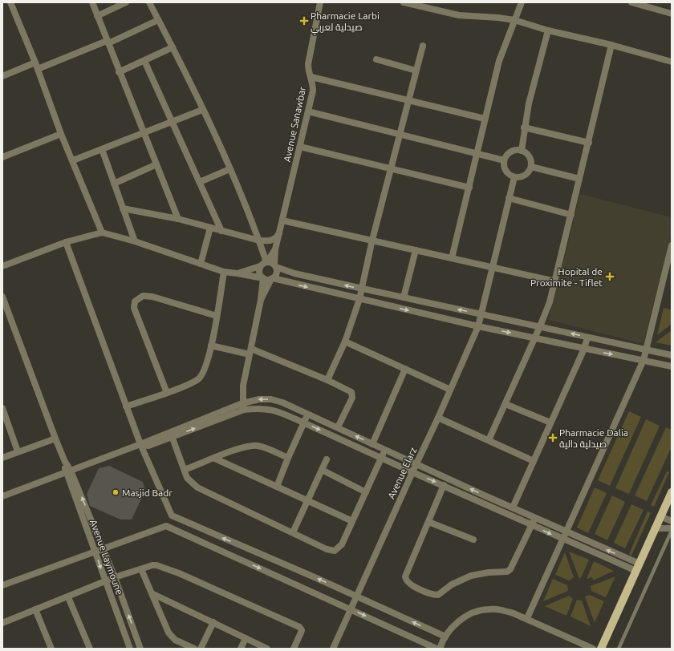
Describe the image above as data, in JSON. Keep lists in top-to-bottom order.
{
  "streets": {
    "street": ["Avenue Sanawbar", "Avenue Elarz", "Avenue Laymoune"]
  },
  "places": {
    "health": ["Pharmacie Larbi صيدلية لعربي", "Hopital de Proximite - Tiflet", "Pharmacie Dalia صيدلية دالية"],
    "other": ["Masjid Badr"]
  }
}
